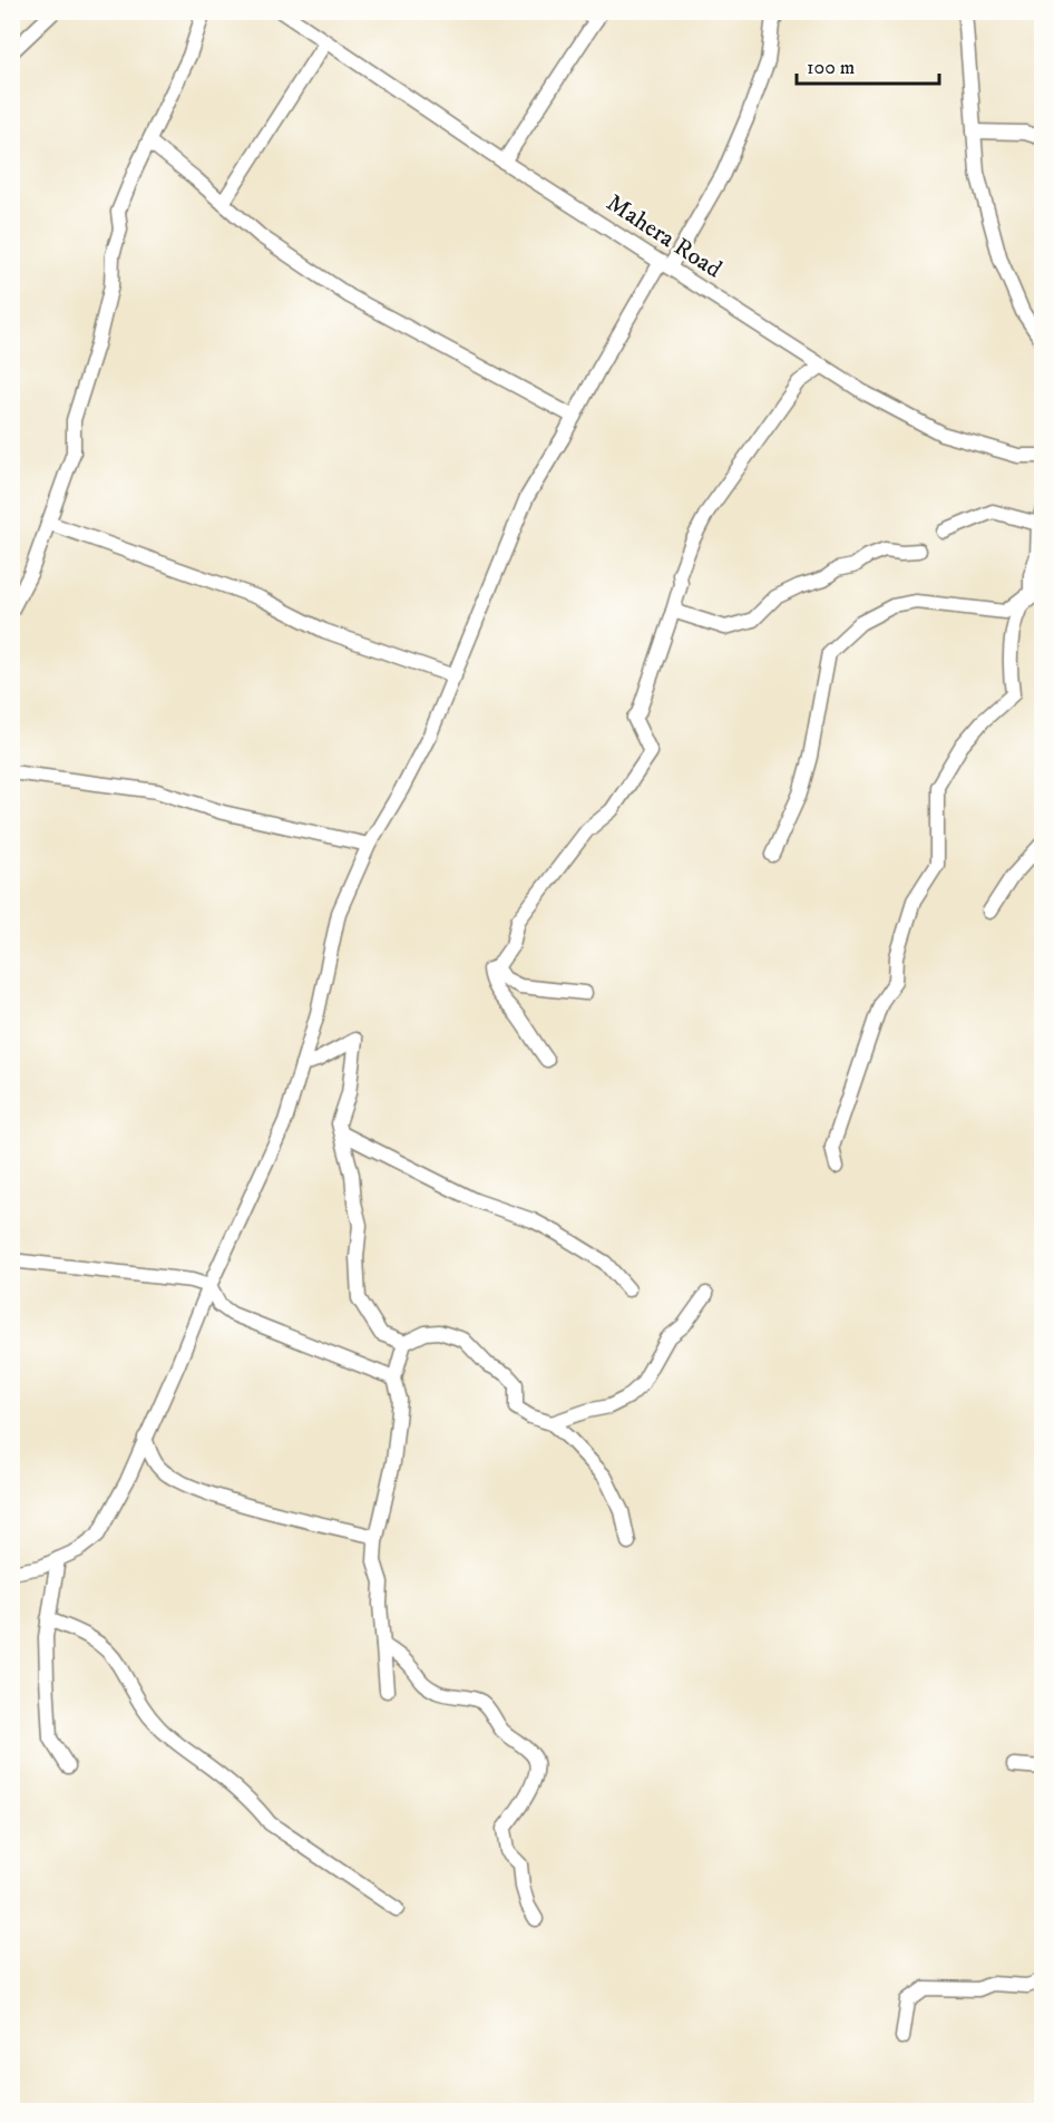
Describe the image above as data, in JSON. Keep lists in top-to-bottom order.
{
  "streets": {
    "street": ["Mahera Road"]
  },
  "scale_bar": "100 m"
}
